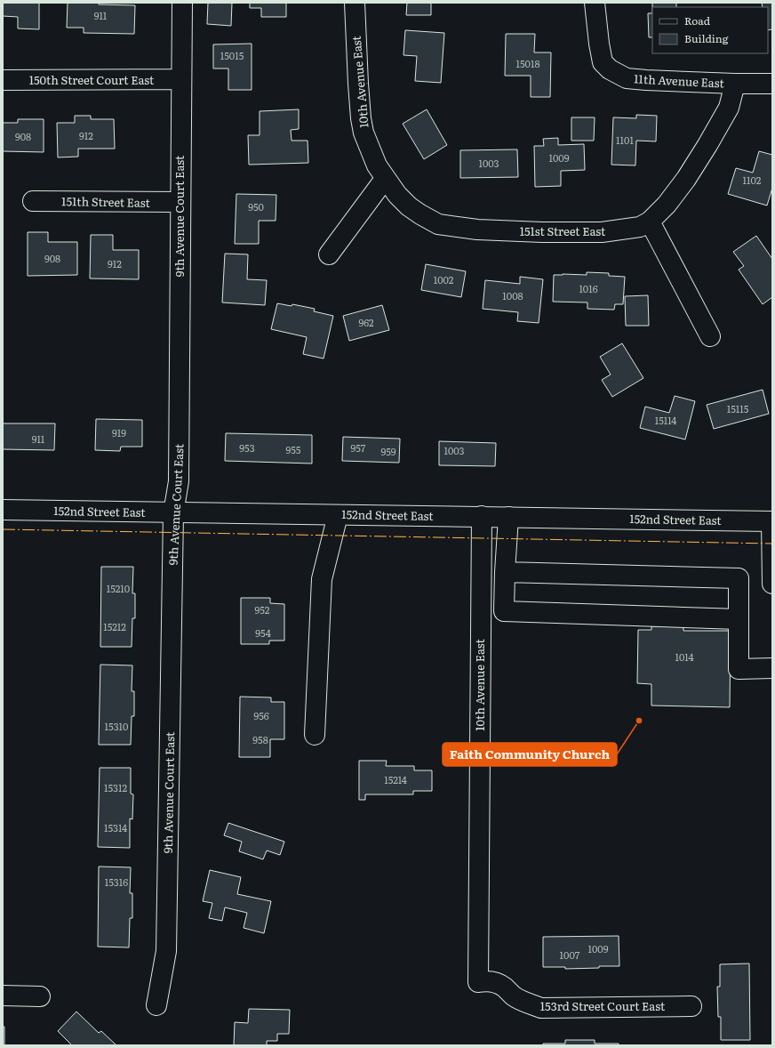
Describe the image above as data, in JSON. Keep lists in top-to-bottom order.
{
  "streets": {
    "street": [
      "150th Street Court East",
      "11th Avenue East",
      "10th Avenue East",
      "151th Street East",
      "9th Avenue Court East",
      "151st Street East",
      "152nd Street East",
      "153rd Street Court East"
    ]
  },
  "crossings": [
    ["150th Street Court East", "9th Avenue Court East"],
    ["11th Avenue East", "151st Street East"],
    ["10th Avenue East", "151st Street East"],
    ["10th Avenue East", "152nd Street East"],
    ["10th Avenue East", "153rd Street Court East"],
    ["151th Street East", "9th Avenue Court East"],
    ["9th Avenue Court East", "152nd Street East"]
  ],
  "places": ["Faith Community Church"],
  "house_numbers": [
    "911",
    "15015",
    "15018",
    "912",
    "908",
    "1101",
    "1009",
    "1003",
    "1102",
    "950",
    "908",
    "912",
    "1002",
    "1016",
    "1008",
    "962",
    "15115",
    "15114",
    "919",
    "911",
    "953",
    "957",
    "955",
    "1003",
    "959",
    "15210",
    "952",
    "15212",
    "954",
    "1014",
    "956",
    "15310",
    "958",
    "15214",
    "15312",
    "15314",
    "15316",
    "1009",
    "1007"
  ],
  "legend": ["Road", "Building"]
}
